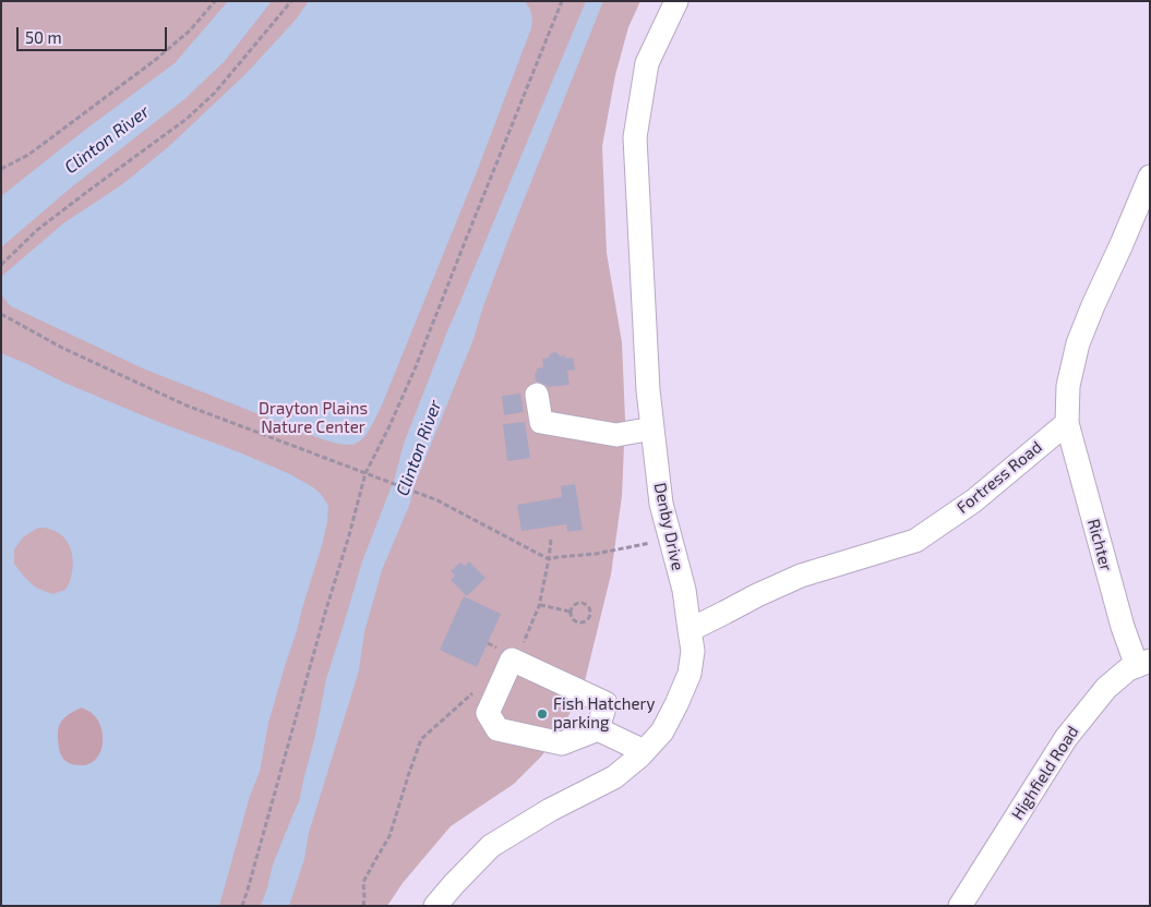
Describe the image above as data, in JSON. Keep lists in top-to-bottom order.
{
  "streets": {
    "street": [
      "Fortress Road",
      "Denby Drive",
      "Richter",
      "Highfield Road"
    ]
  },
  "crossings": [
    ["Fortress Road", "Denby Drive"],
    ["Fortress Road", "Richter"],
    ["Richter", "Highfield Road"]
  ],
  "water": ["Clinton River"],
  "parks": ["Drayton Plains Nature Center"],
  "places": ["Fish Hatchery parking"],
  "scale_bar": "50 m"
}
